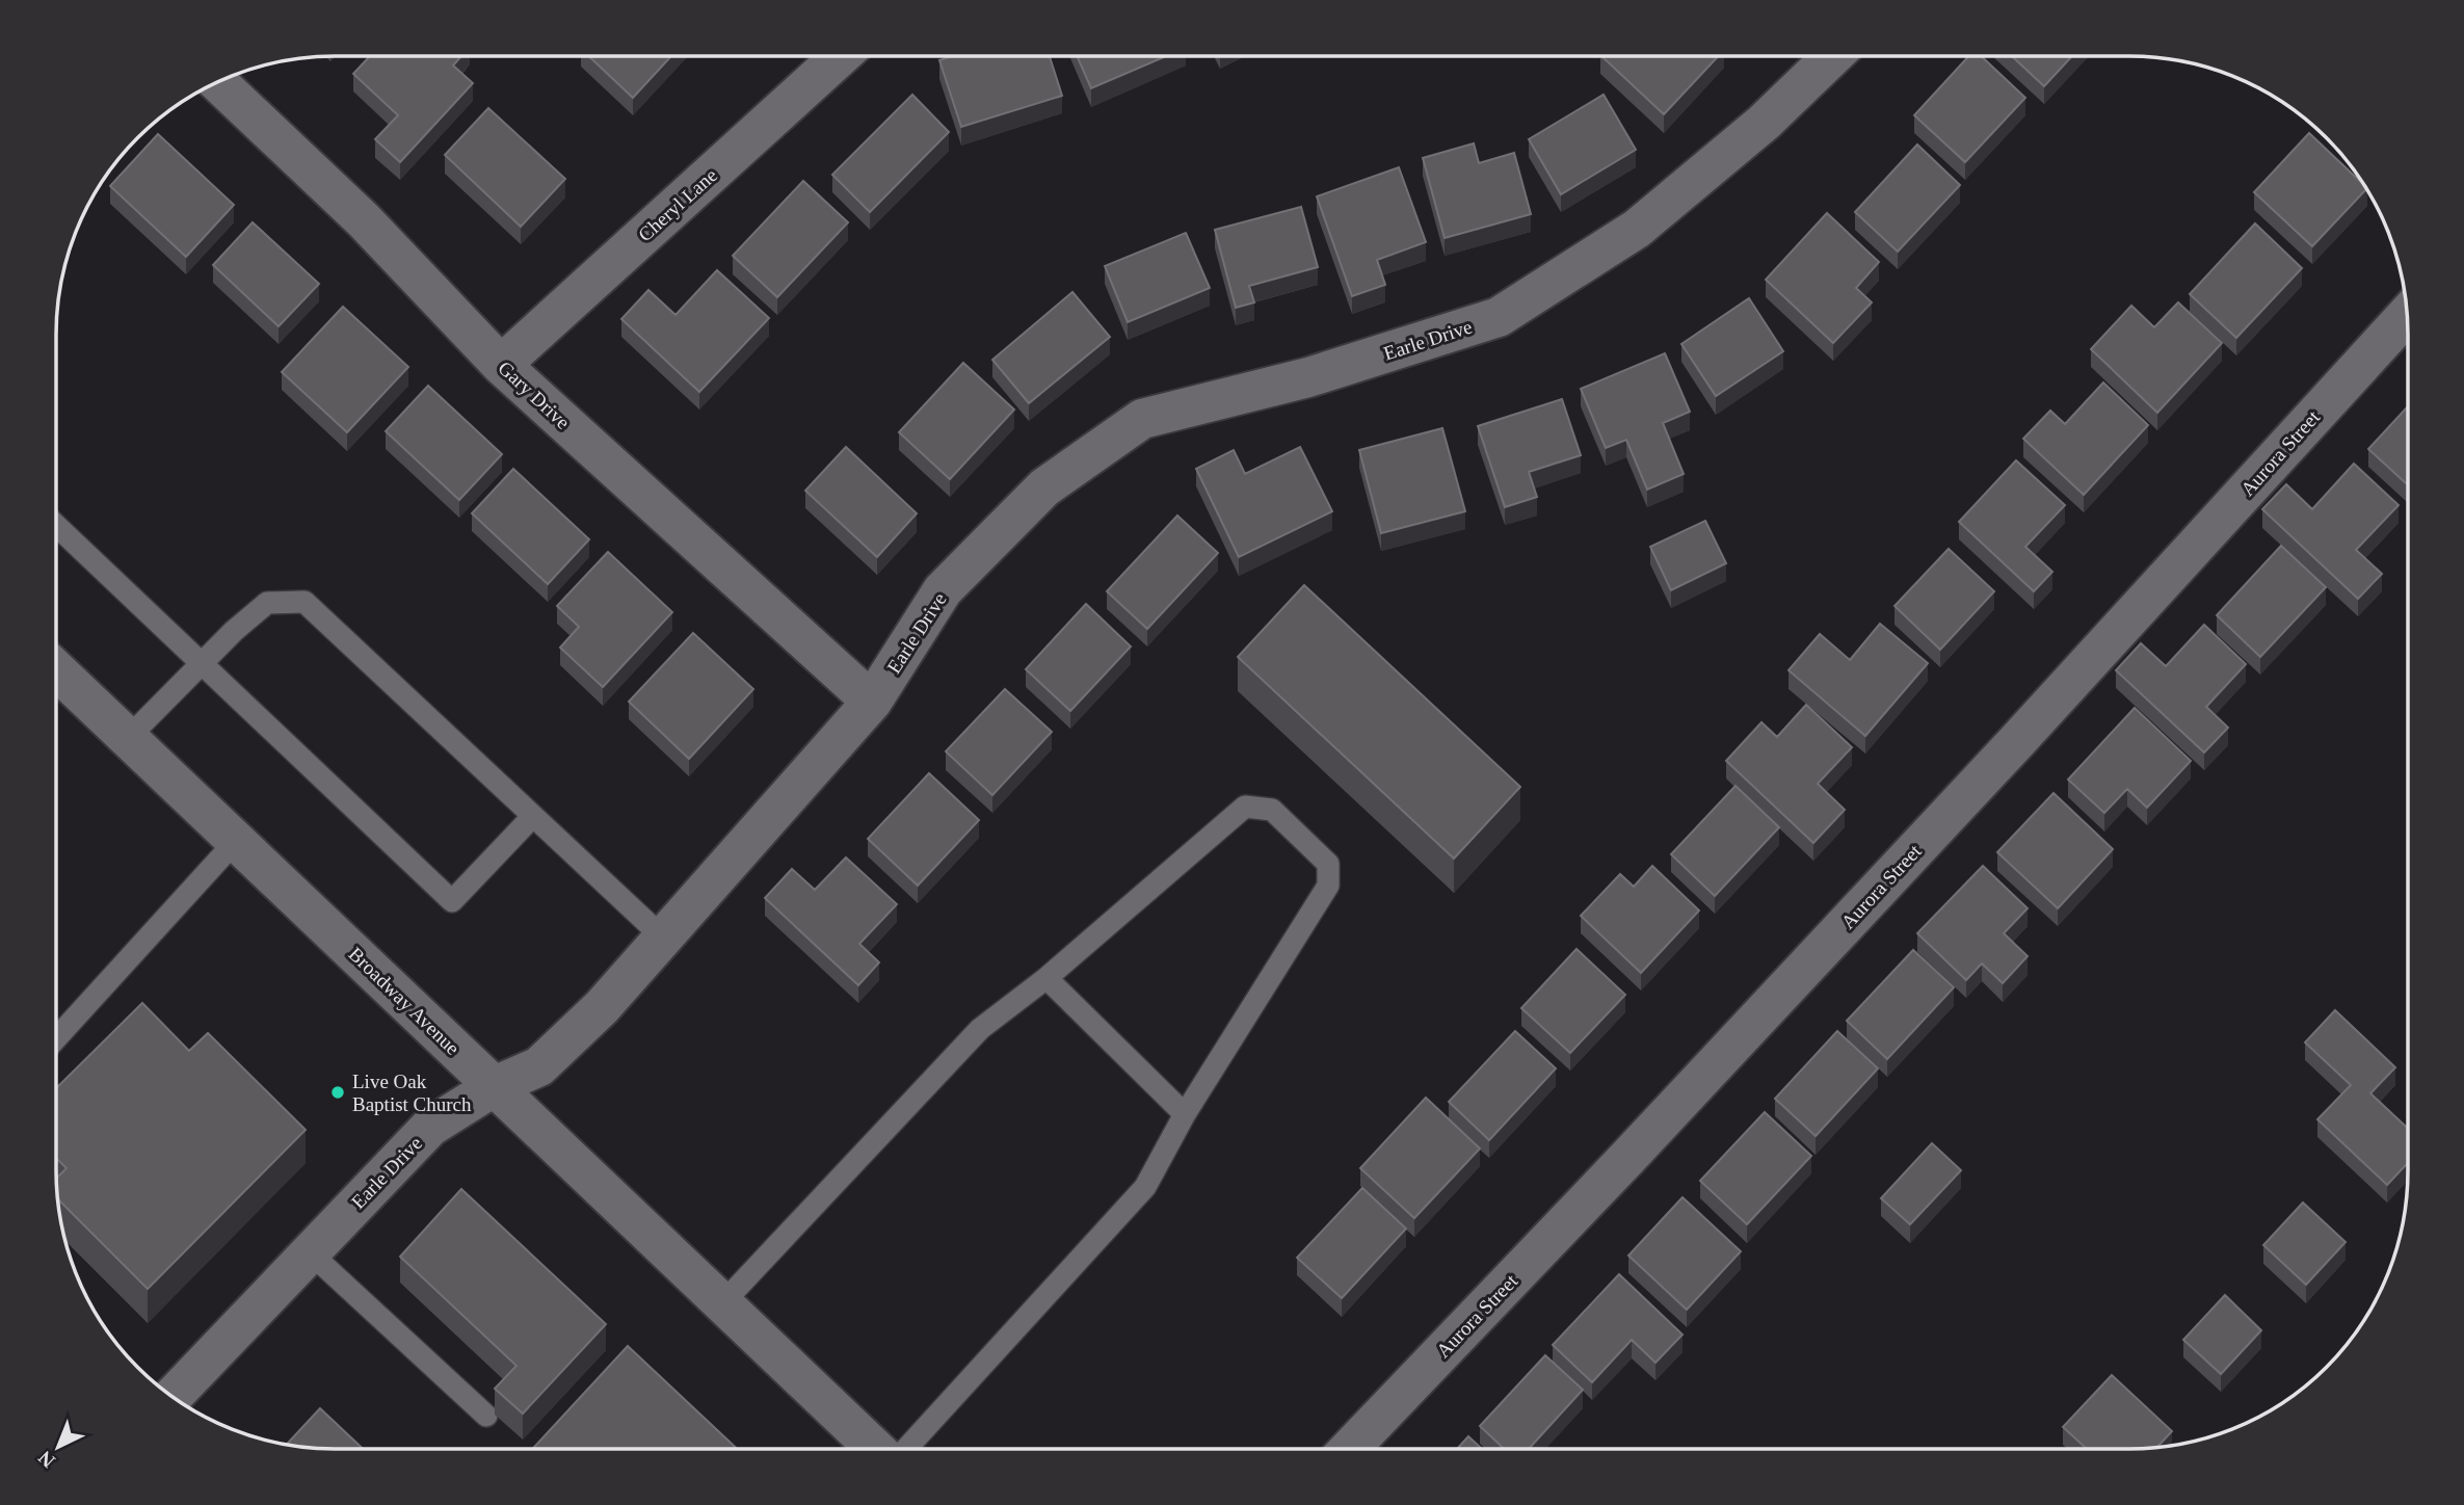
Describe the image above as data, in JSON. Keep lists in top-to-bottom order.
{
  "streets": {
    "street": [
      "Cheryl Lane",
      "Earle Drive",
      "Gary Drive",
      "Aurora Street",
      "Broadway Avenue"
    ]
  },
  "crossings": [
    ["Cheryl Lane", "Gary Drive"],
    ["Earle Drive", "Gary Drive"],
    ["Earle Drive", "Broadway Avenue"]
  ],
  "places": ["Live Oak Baptist Church"],
  "north": "bottom left"
}
